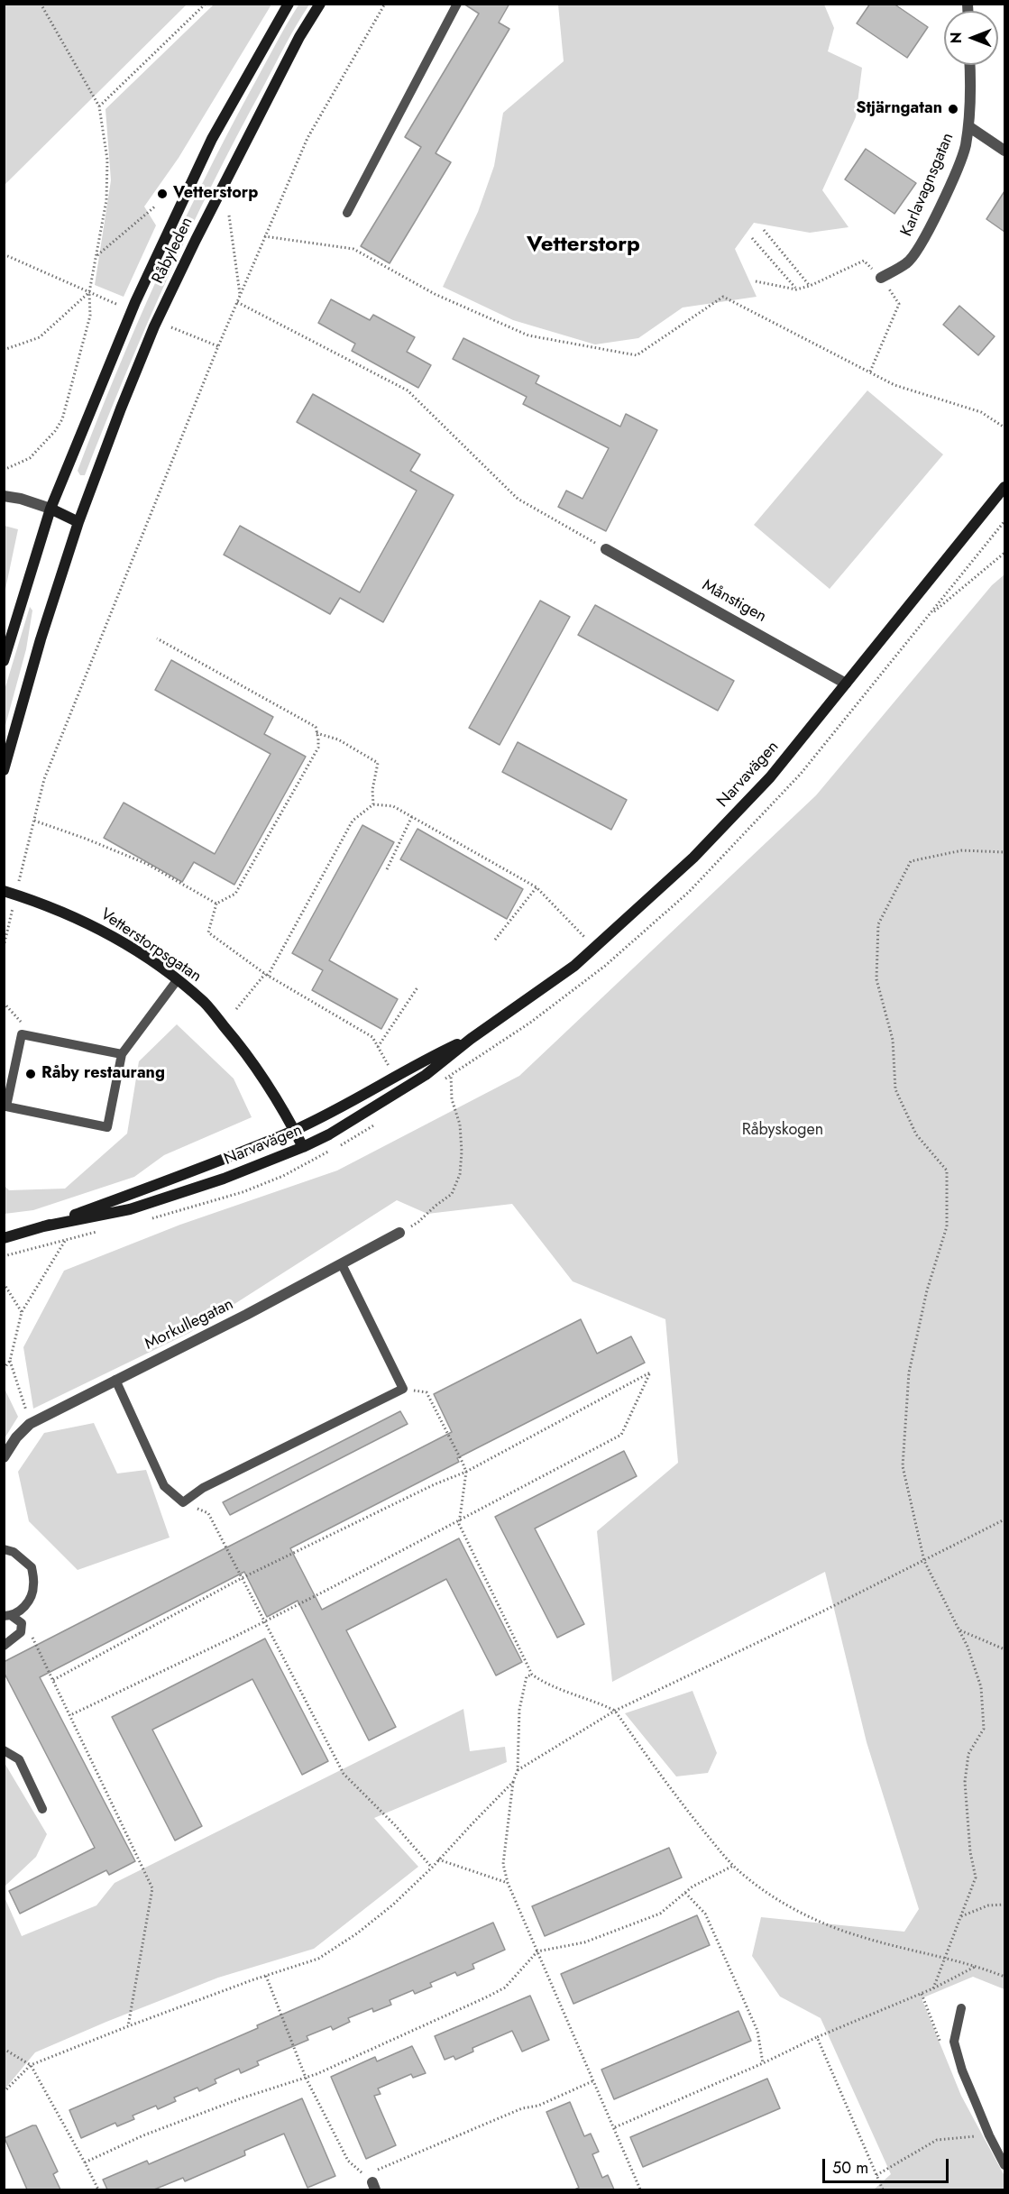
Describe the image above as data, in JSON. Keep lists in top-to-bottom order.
{
  "streets": {
    "main road": ["Råbyleden", "Narvavägen", "Vetterstorpsgatan"],
    "street": ["Karlavagnsgatan", "Månstigen", "Morkullegatan"]
  },
  "crossings": [
    ["Månstigen", "Narvavägen"],
    ["Narvavägen", "Vetterstorpsgatan"]
  ],
  "districts": ["Vetterstorp"],
  "parks": ["Råbyskogen"],
  "places": ["Stjärngatan", "Vetterstorp", "Råby restaurang"],
  "scale_bar": "50 m",
  "north": "left"
}
